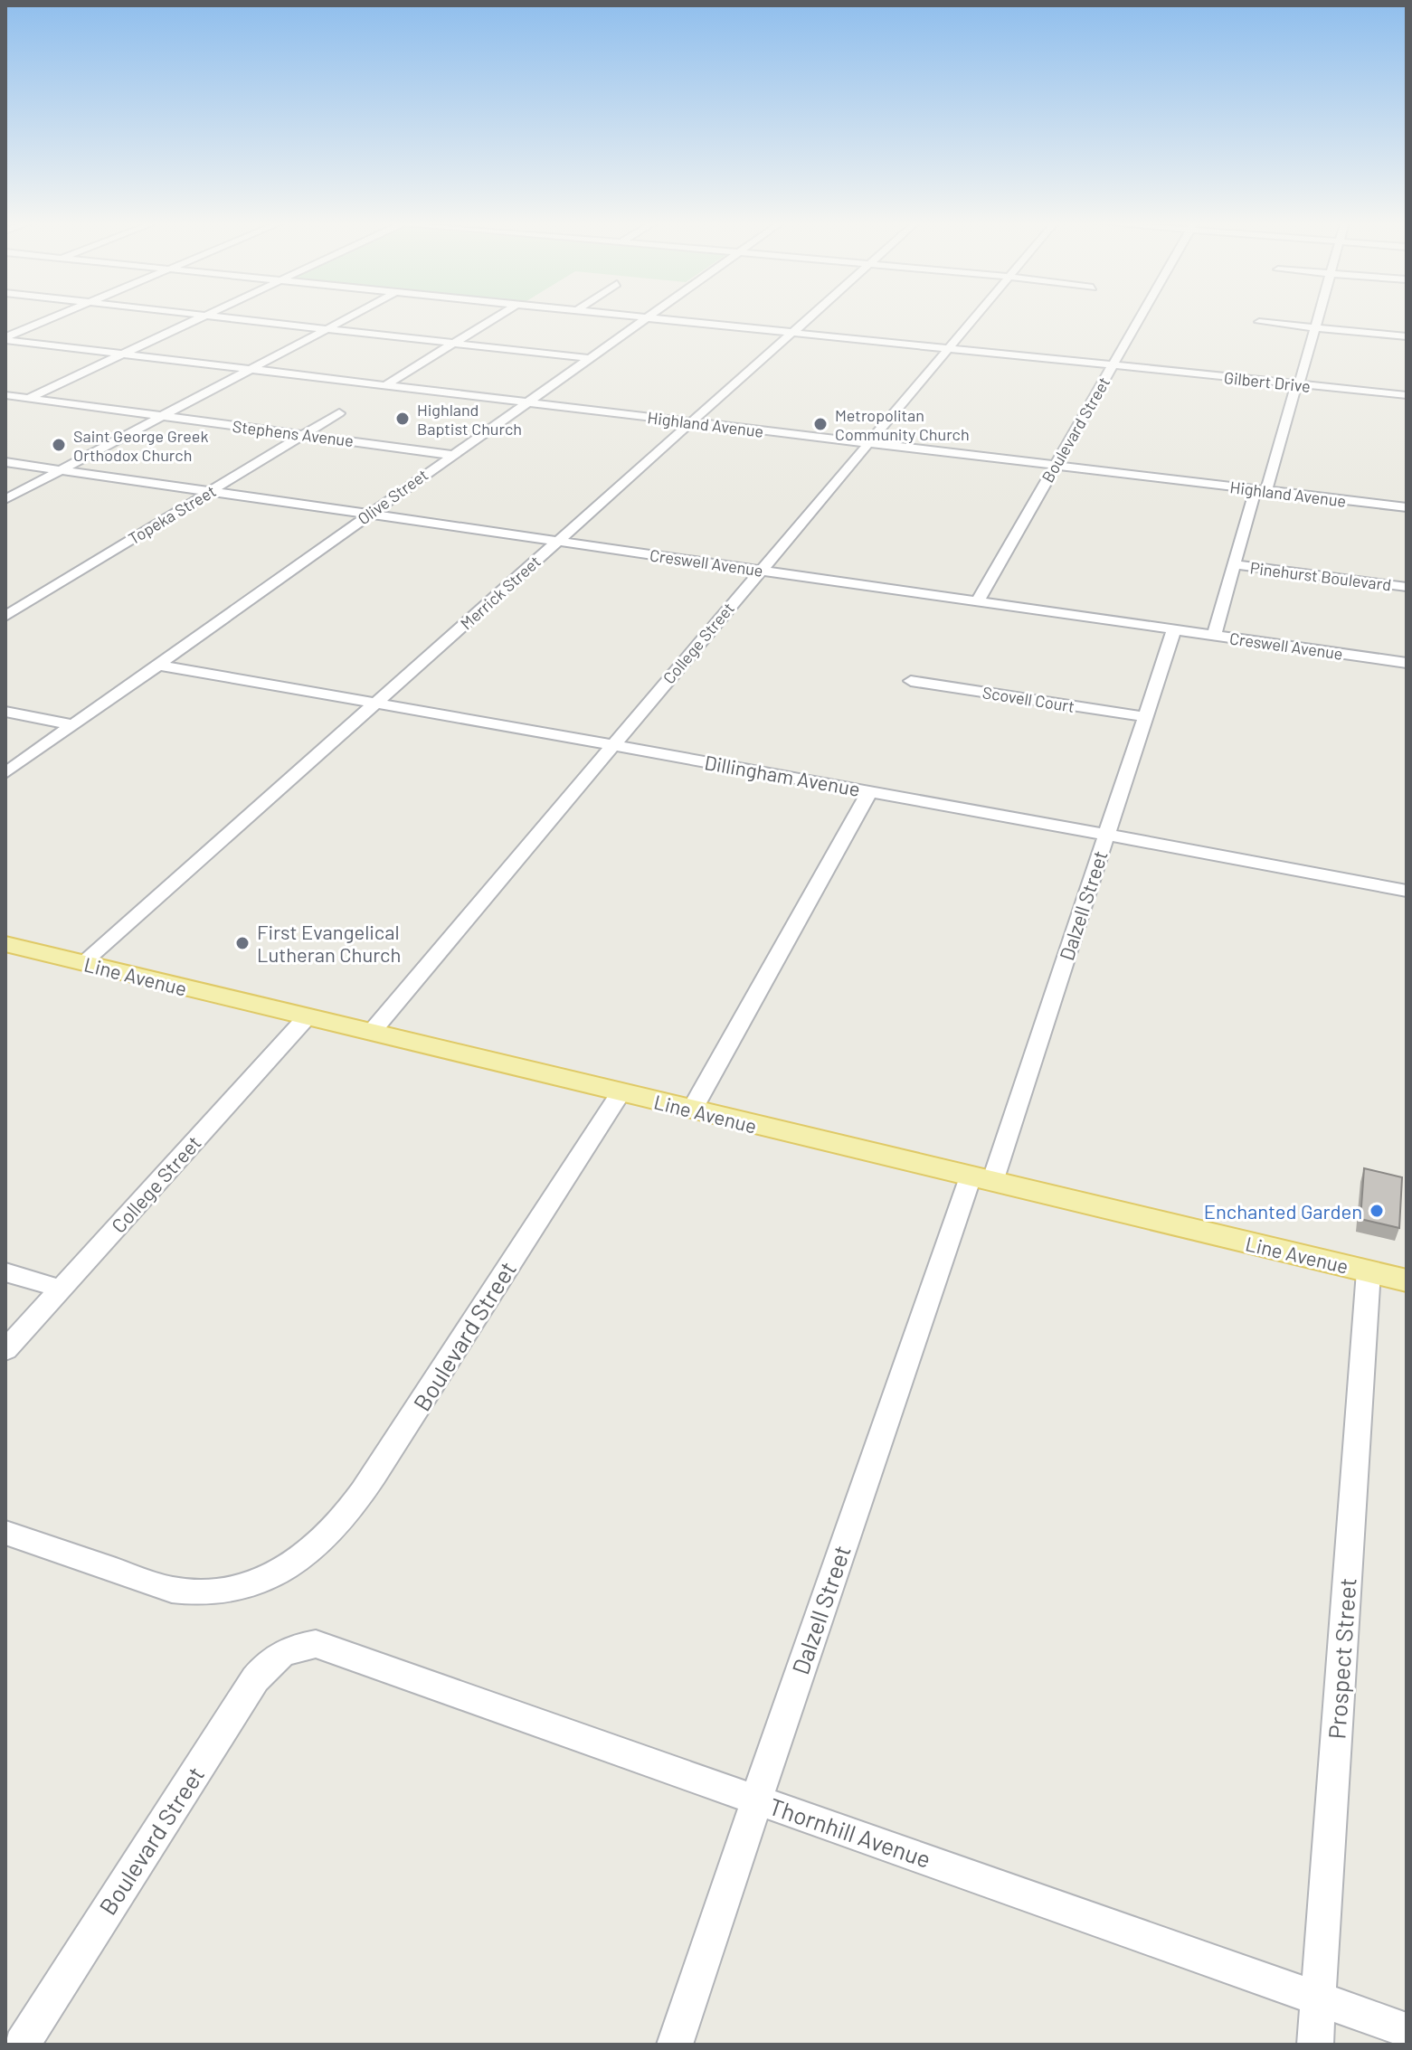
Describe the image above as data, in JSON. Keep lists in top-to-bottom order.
{
  "streets": {
    "main road": ["Line Avenue"],
    "street": [
      "Gilbert Drive",
      "Highland Avenue",
      "Boulevard Street",
      "Stephens Avenue",
      "Olive Street",
      "Topeka Street",
      "Creswell Avenue",
      "Pinehurst Boulevard",
      "Merrick Street",
      "College Street",
      "Scovell Court",
      "Dillingham Avenue",
      "Dalzell Street",
      "Prospect Street",
      "Thornhill Avenue"
    ]
  },
  "crossings": [
    ["Gilbert Drive", "Boulevard Street"],
    ["Gilbert Drive", "Olive Street"],
    ["Gilbert Drive", "Merrick Street"],
    ["Gilbert Drive", "College Street"],
    ["Highland Avenue", "Boulevard Street"],
    ["Highland Avenue", "Olive Street"],
    ["Highland Avenue", "Merrick Street"],
    ["Highland Avenue", "College Street"],
    ["Boulevard Street", "Creswell Avenue"],
    ["Boulevard Street", "Line Avenue"],
    ["Boulevard Street", "Thornhill Avenue"],
    ["Stephens Avenue", "Olive Street"],
    ["Stephens Avenue", "Topeka Street"],
    ["Olive Street", "Creswell Avenue"],
    ["Olive Street", "Dillingham Avenue"],
    ["Topeka Street", "Creswell Avenue"],
    ["Creswell Avenue", "Merrick Street"],
    ["Creswell Avenue", "College Street"],
    ["Creswell Avenue", "Dalzell Street"],
    ["Merrick Street", "Dillingham Avenue"],
    ["Merrick Street", "Line Avenue"],
    ["College Street", "Dillingham Avenue"],
    ["College Street", "Line Avenue"],
    ["Scovell Court", "Dalzell Street"],
    ["Dillingham Avenue", "Dalzell Street"],
    ["Dalzell Street", "Line Avenue"],
    ["Dalzell Street", "Thornhill Avenue"],
    ["Line Avenue", "Prospect Street"],
    ["Prospect Street", "Thornhill Avenue"]
  ],
  "places": [
    "Highland Baptist Church",
    "Metropolitan Community Church",
    "Saint George Greek Orthodox Church",
    "First Evangelical Lutheran Church",
    "Enchanted Garden"
  ]
}
